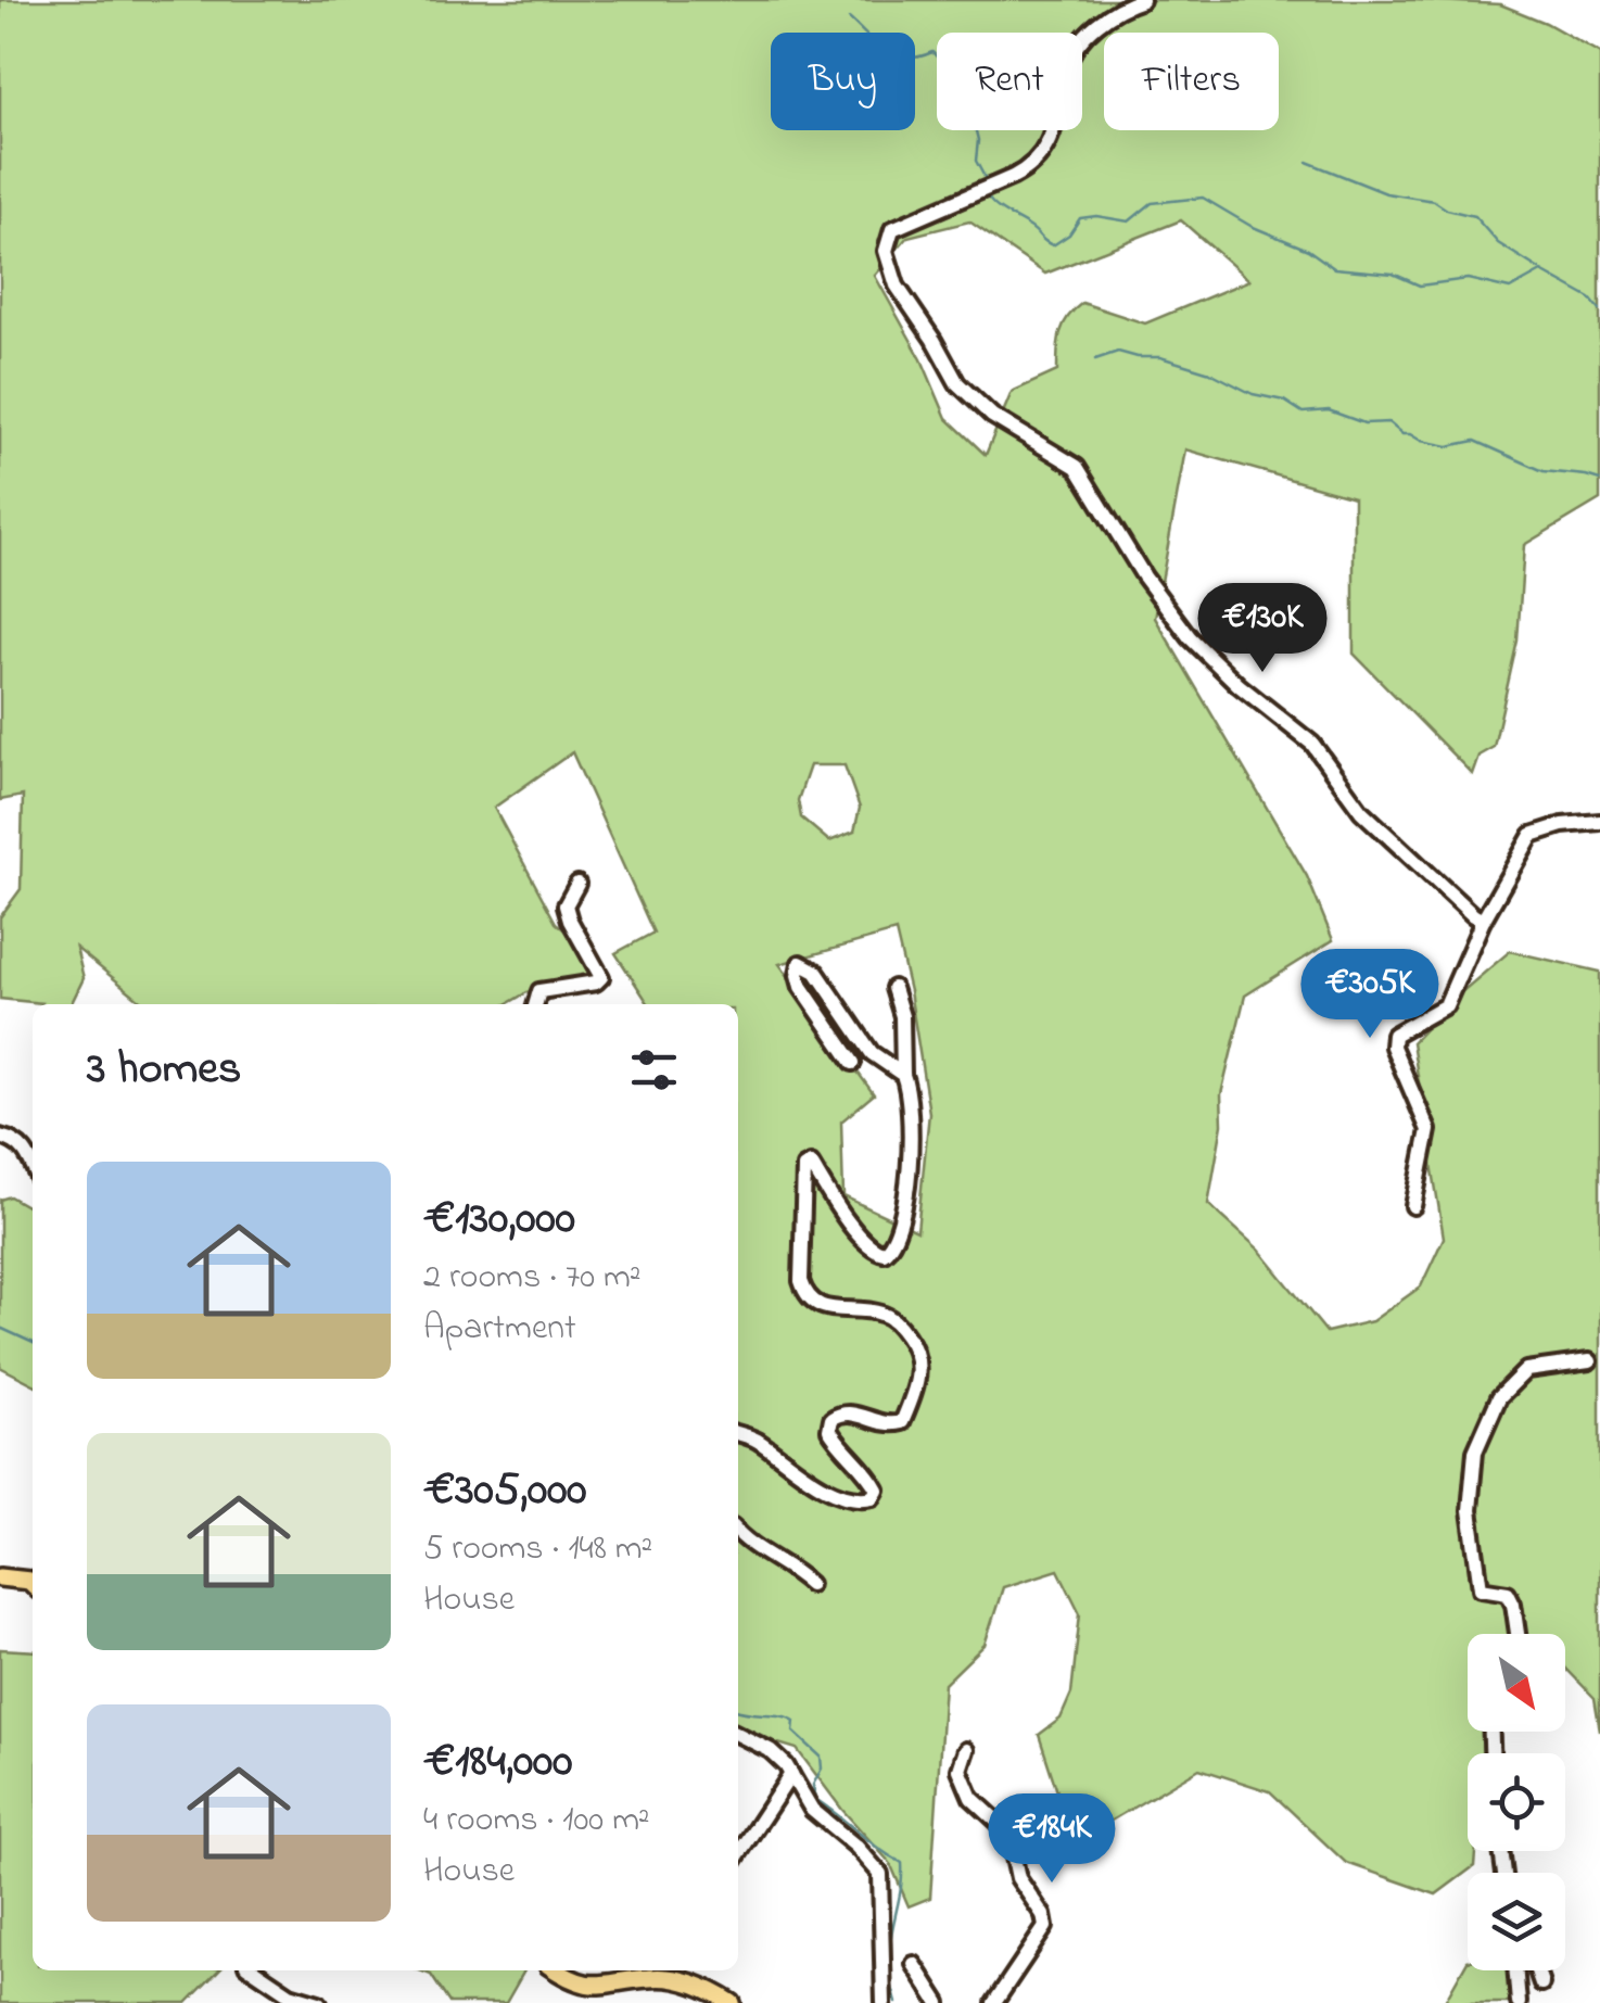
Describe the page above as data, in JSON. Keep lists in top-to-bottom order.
{
  "north": "bottom right",
  "page": {
    "chip": ["Buy", "Rent", "Filters"],
    "price": ["€130K", "€305K", "€184K"],
    "heading": "3 homes",
    "list": [
      {
        "name": "€130,000",
        "note": "2 rooms · 70 m² · Apartment"
      },
      {
        "name": "€305,000",
        "note": "5 rooms · 148 m² · House"
      },
      {
        "name": "€184,000",
        "note": "4 rooms · 100 m² · House"
      }
    ]
  }
}
